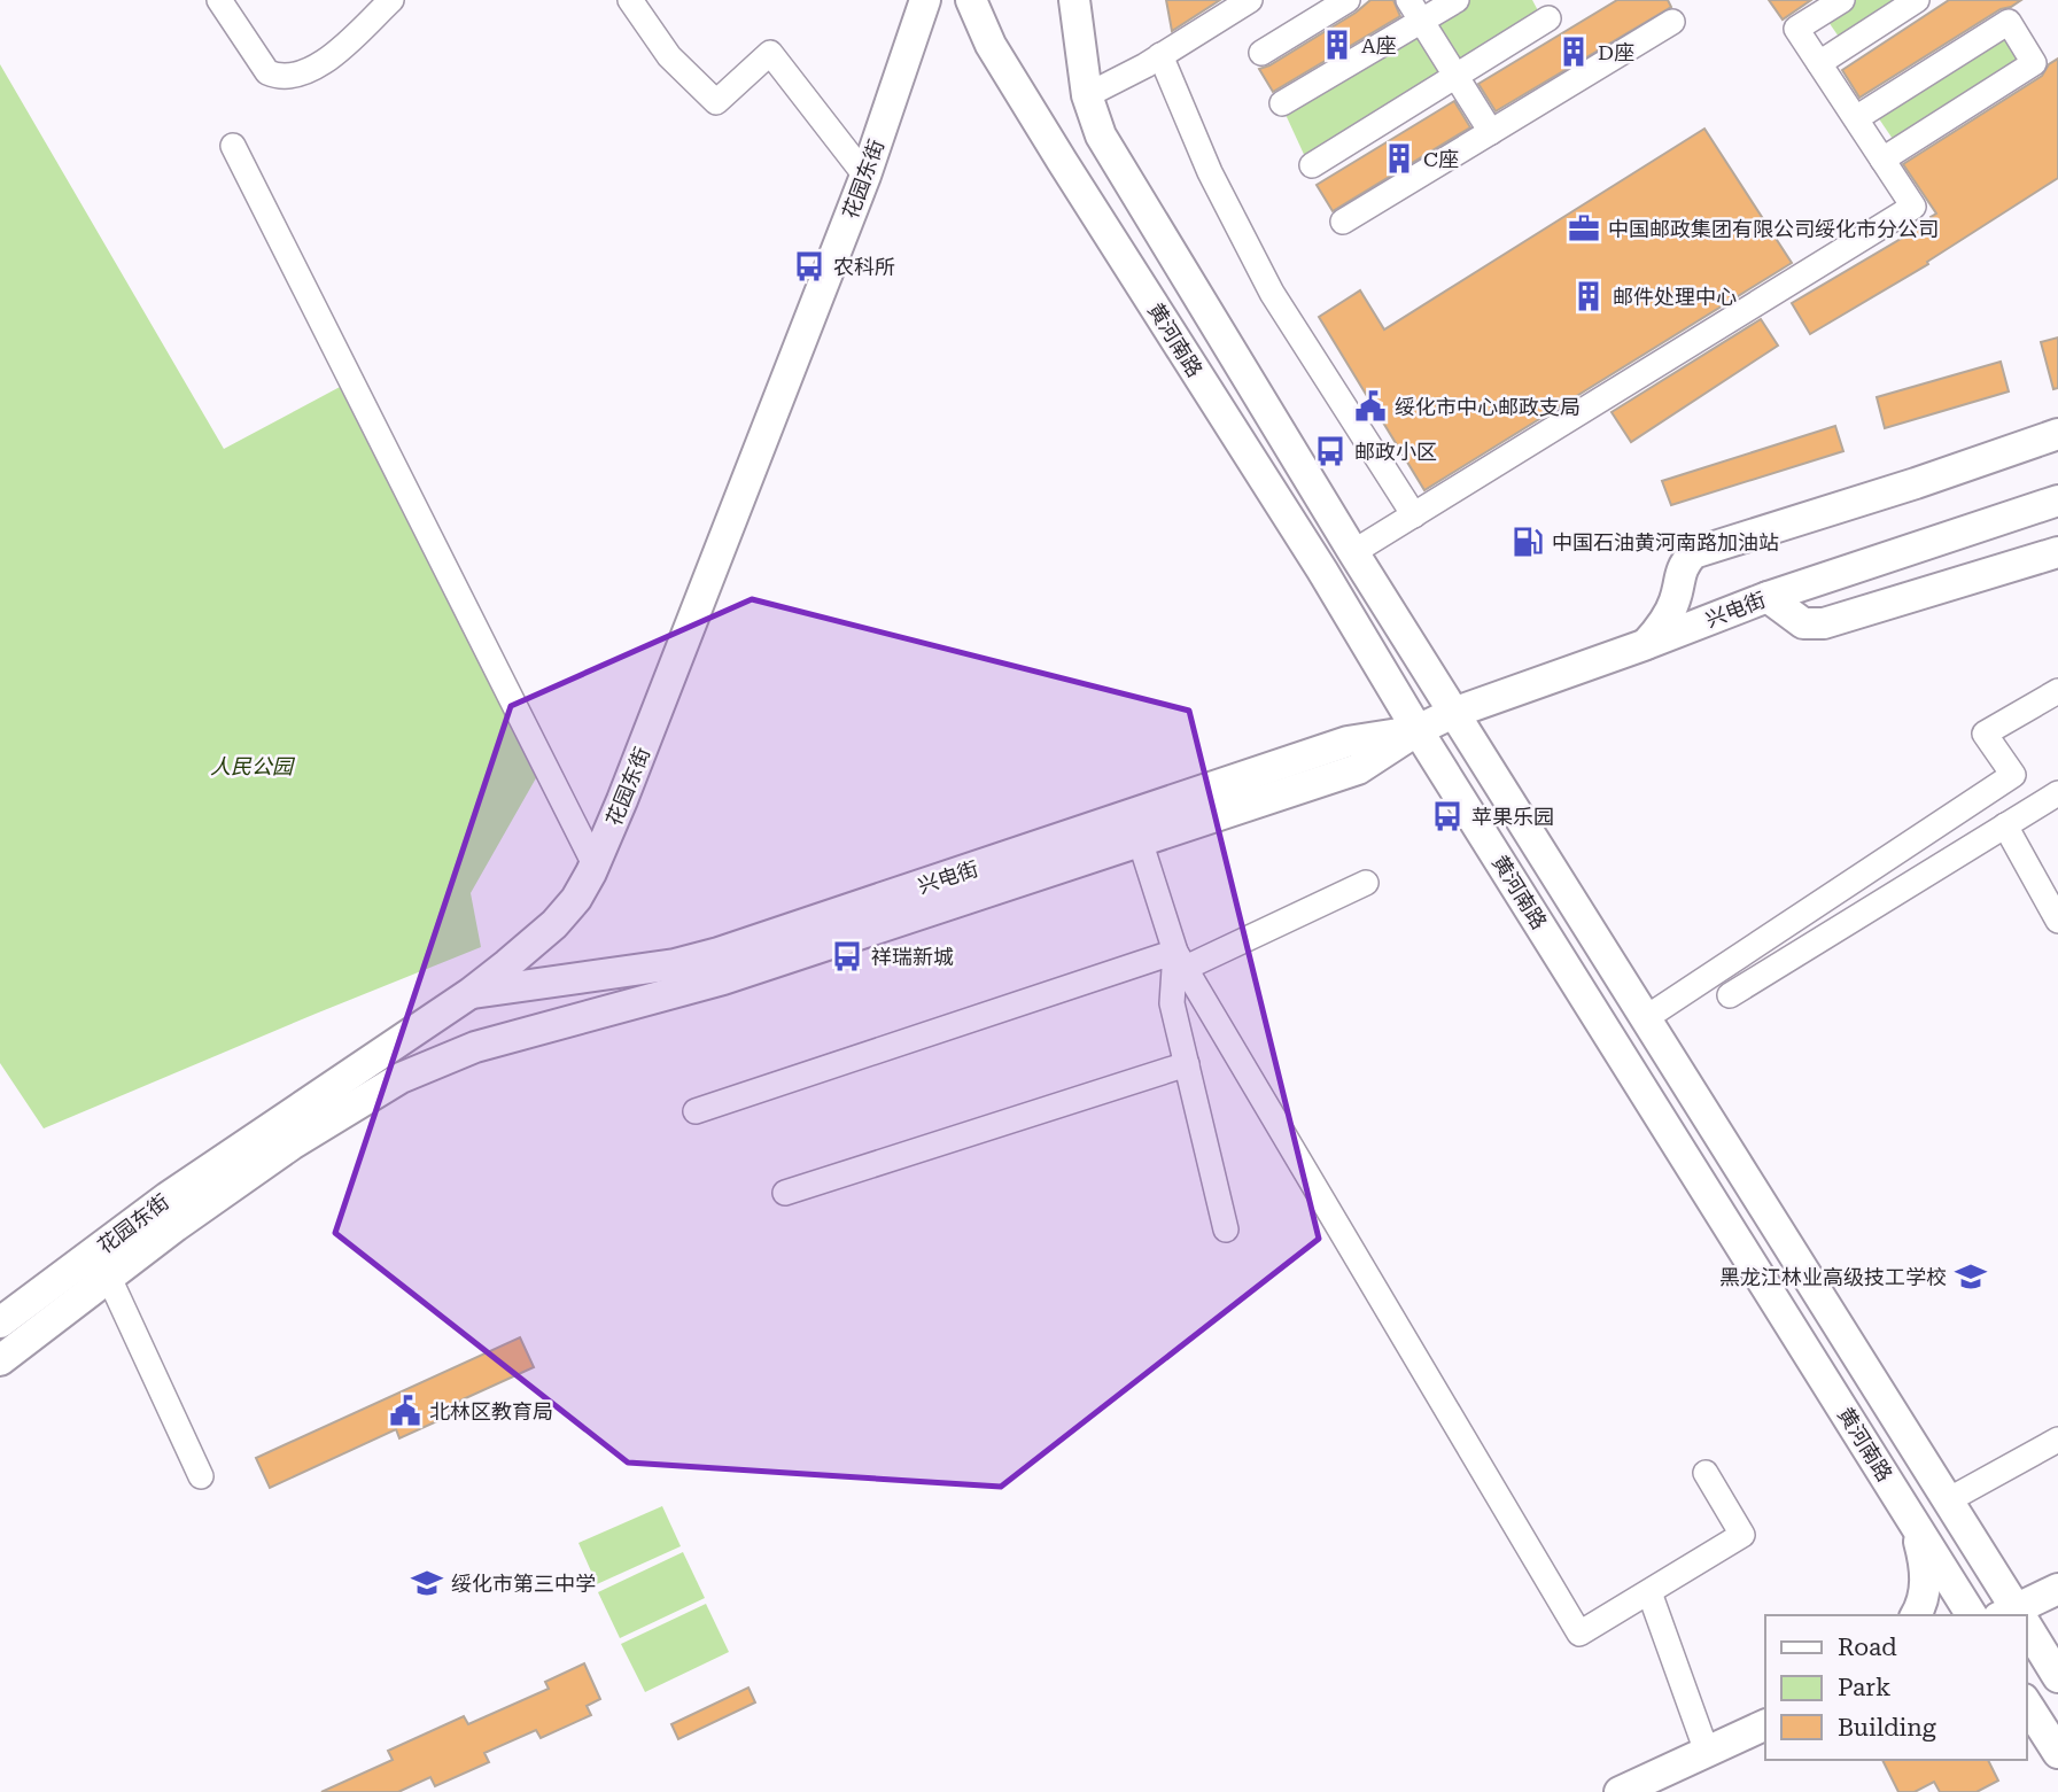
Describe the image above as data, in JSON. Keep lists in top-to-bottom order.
{
  "streets": {
    "main road": ["花园东街", "黄河南路", "兴电街"]
  },
  "crossings": [
    ["花园东街", "兴电街"],
    ["黄河南路", "兴电街"]
  ],
  "parks": ["人民公园"],
  "places": {
    "building": [
      "A座",
      "D座",
      "C座",
      "邮件处理中心"
    ],
    "office": ["中国邮政集团有限公司绥化市分公司"],
    "bus stop": [
      "农科所",
      "邮政小区",
      "苹果乐园",
      "祥瑞新城"
    ],
    "public building": ["绥化市中心邮政支局", "北林区教育局"],
    "fuel station": ["中国石油黄河南路加油站"],
    "school or university": ["黑龙江林业高级技工学校", "绥化市第三中学"]
  },
  "legend": ["Road", "Park", "Building"]
}
